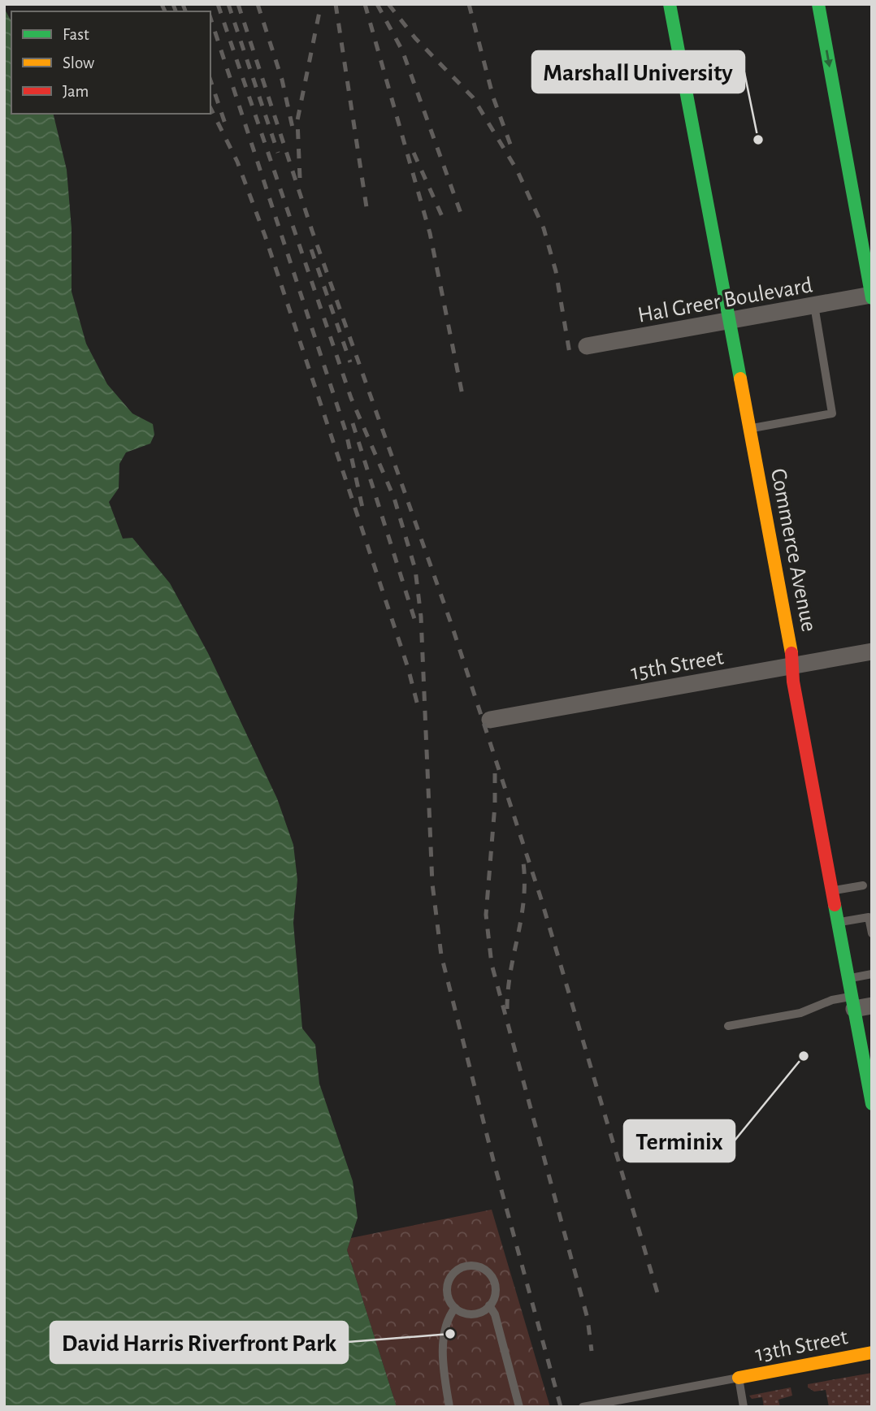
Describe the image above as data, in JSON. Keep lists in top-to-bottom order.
{
  "streets": {
    "street": [
      "Hal Greer Boulevard",
      "Commerce Avenue",
      "15th Street",
      "13th Street"
    ]
  },
  "crossings": [
    ["Hal Greer Boulevard", "Commerce Avenue"],
    ["Commerce Avenue", "15th Street"]
  ],
  "places": ["Marshall University", "Terminix", "David Harris Riverfront Park"],
  "legend": ["Fast", "Slow", "Jam"]
}
